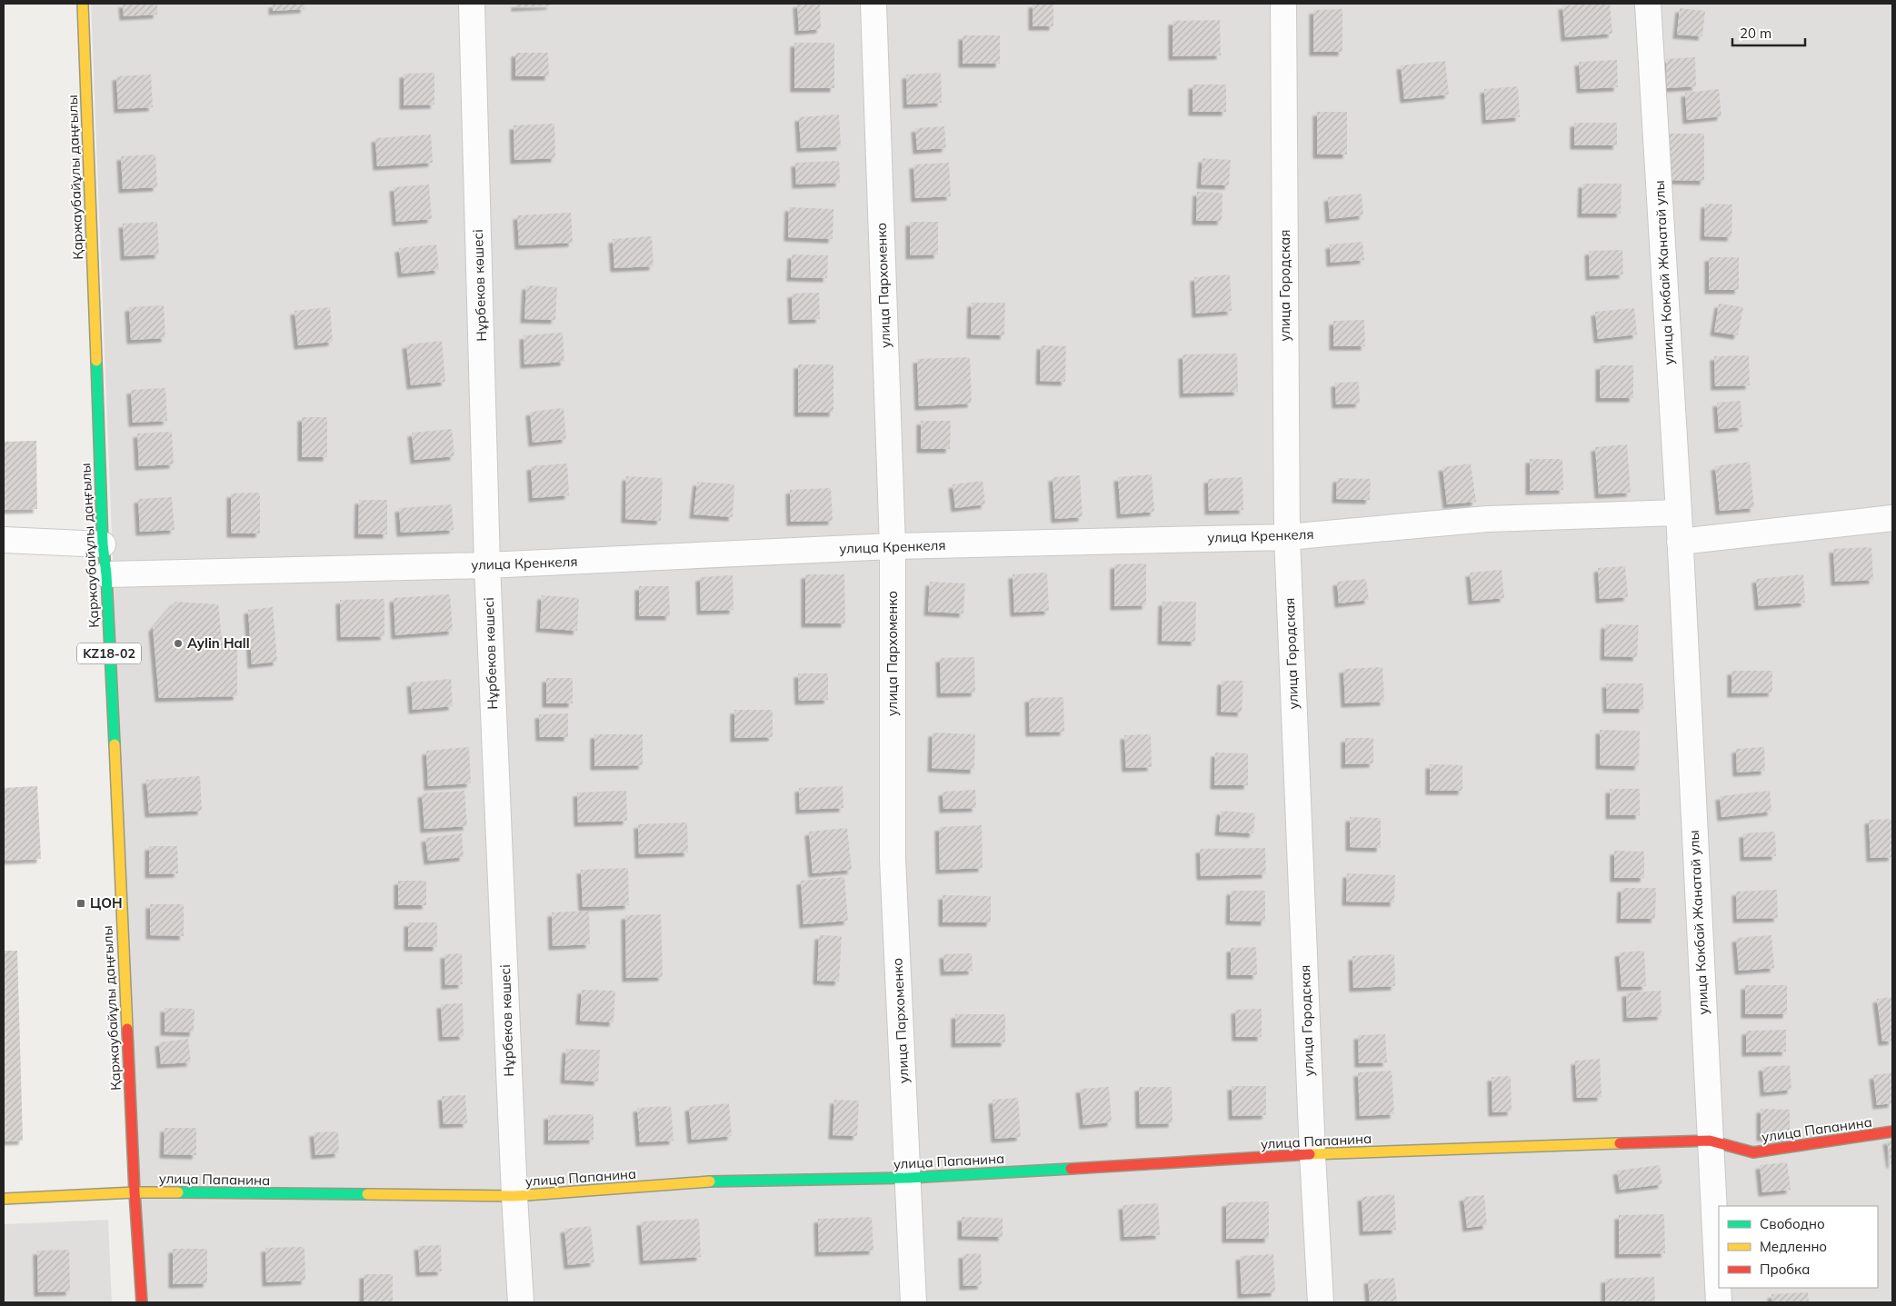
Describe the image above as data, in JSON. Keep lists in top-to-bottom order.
{
  "streets": {
    "main road": ["Қаржаубайұлы даңғылы", "KZ18-02", "улица Папанина"],
    "street": [
      "улица Кокбай Жанатай улы",
      "Нұрбеков көшесі",
      "улица Пархоменко",
      "улица Городская",
      "улица Кренкеля"
    ]
  },
  "crossings": [
    ["Қаржаубайұлы даңғылы", "улица Кренкеля"],
    ["Қаржаубайұлы даңғылы", "улица Папанина"],
    ["улица Кокбай Жанатай улы", "улица Кренкеля"],
    ["улица Кокбай Жанатай улы", "улица Папанина"],
    ["Нұрбеков көшесі", "улица Кренкеля"],
    ["Нұрбеков көшесі", "улица Папанина"],
    ["улица Пархоменко", "улица Кренкеля"],
    ["улица Пархоменко", "улица Папанина"],
    ["улица Городская", "улица Кренкеля"],
    ["улица Городская", "улица Папанина"]
  ],
  "places": {
    "other": ["Aylin Hall"],
    "transit": ["ЦОН"]
  },
  "legend": ["Свободно", "Медленно", "Пробка"],
  "scale_bar": "20 m"
}
